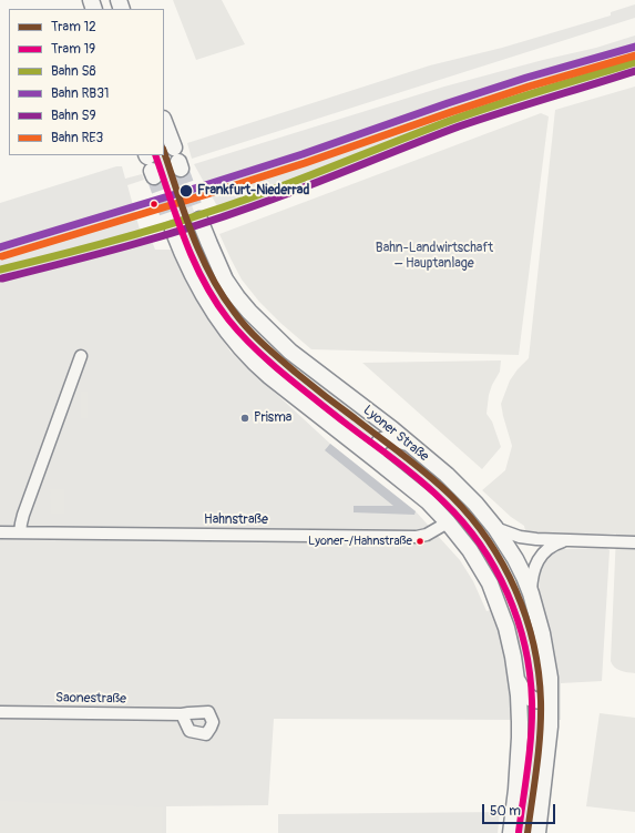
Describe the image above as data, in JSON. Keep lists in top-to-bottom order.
{
  "streets": {
    "main road": ["Lyoner Straße"],
    "street": ["Hahnstraße", "Saonestraße"]
  },
  "parks": ["Bahn-Landwirtschaft – Hauptanlage"],
  "places": ["Frankfurt-Niederrad", "Prisma", "Lyoner-/Hahnstraße"],
  "lines": [
    "rail line RB31",
    "rail line RE3",
    "rail line S8",
    "rail line S9",
    "tram line 12",
    "tram line 19"
  ],
  "legend": [
    "Tram 12",
    "Tram 19",
    "Bahn S8",
    "Bahn RB31",
    "Bahn S9",
    "Bahn RE3"
  ],
  "scale_bar": "50 m"
}
